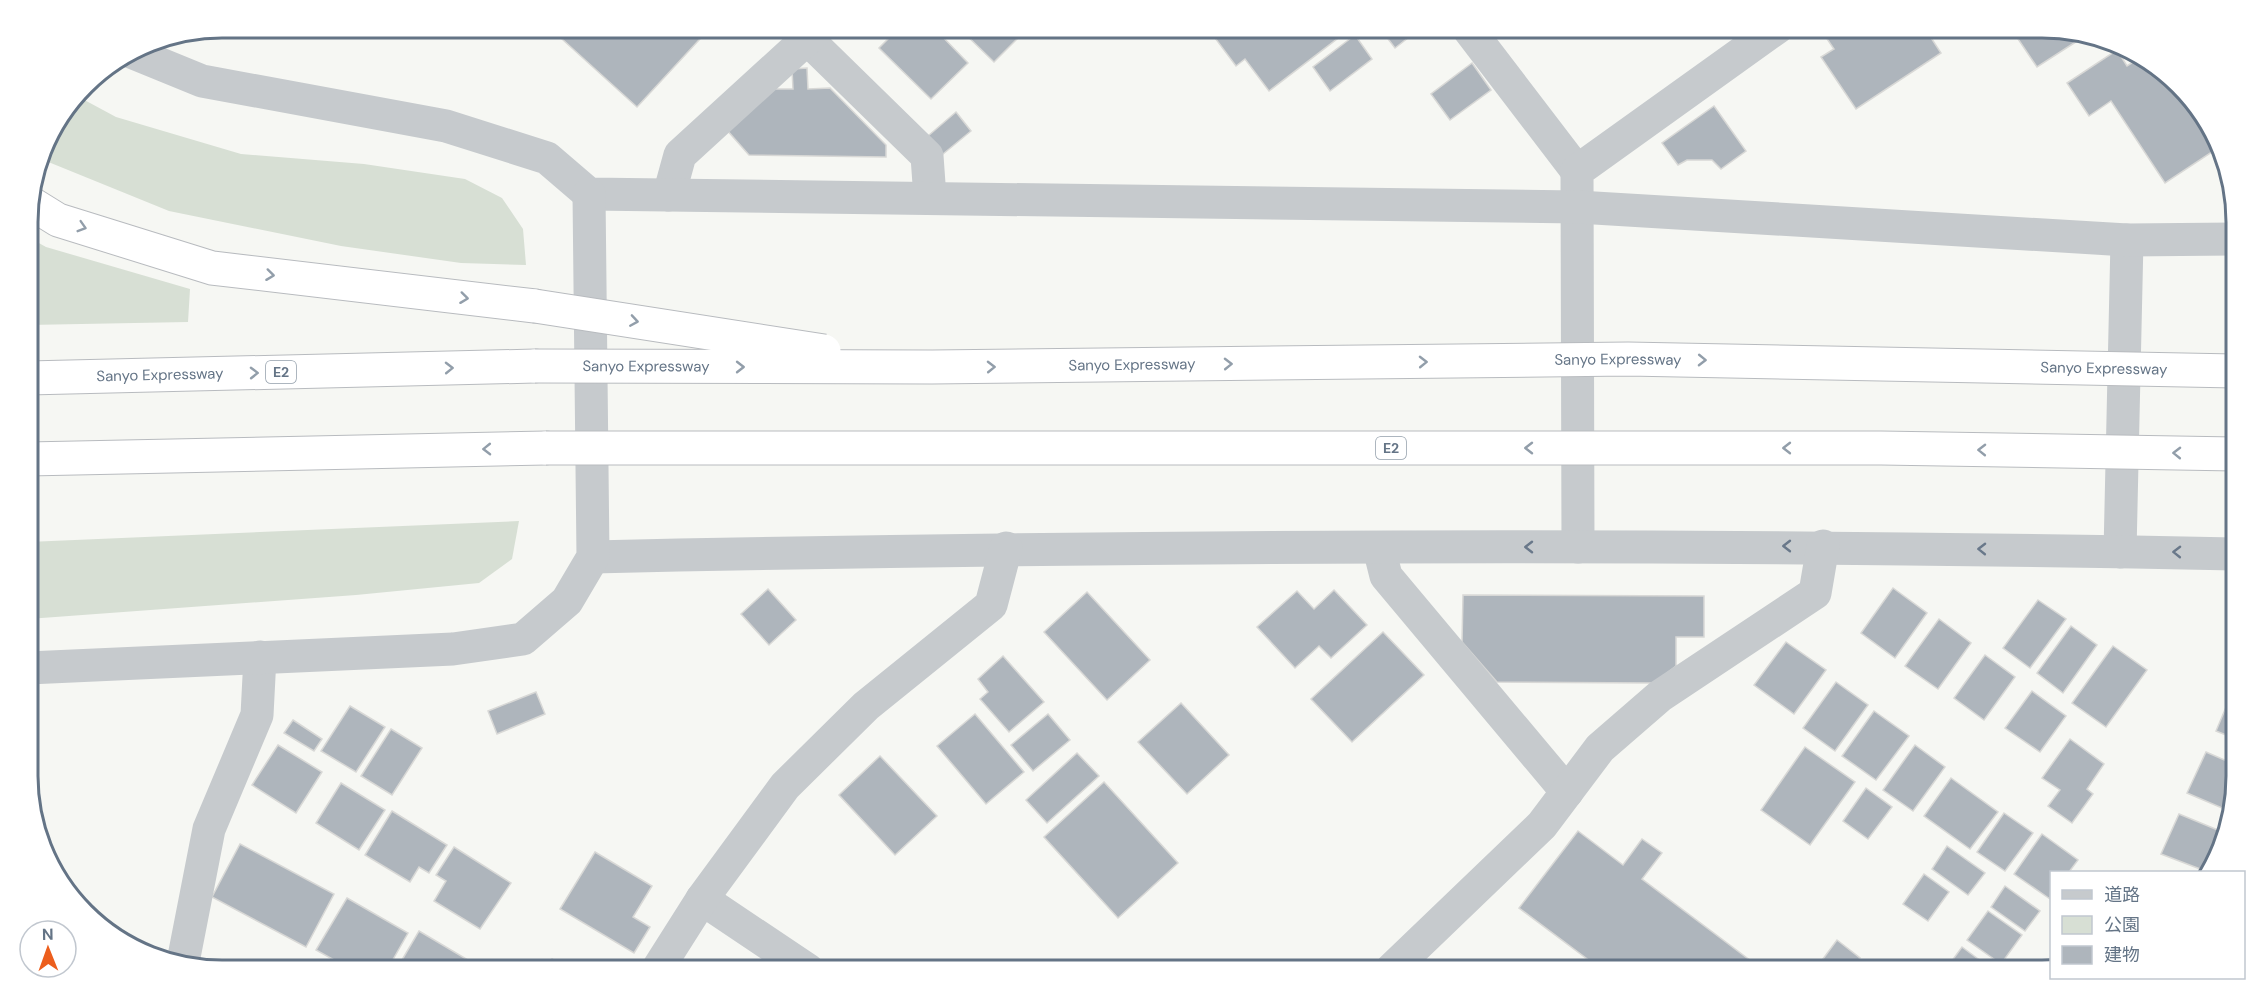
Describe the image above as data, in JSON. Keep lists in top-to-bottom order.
{
  "streets": {
    "highway": ["Sanyo Expressway", "E2"]
  },
  "legend": ["道路", "公園", "建物"],
  "north": "top"
}
